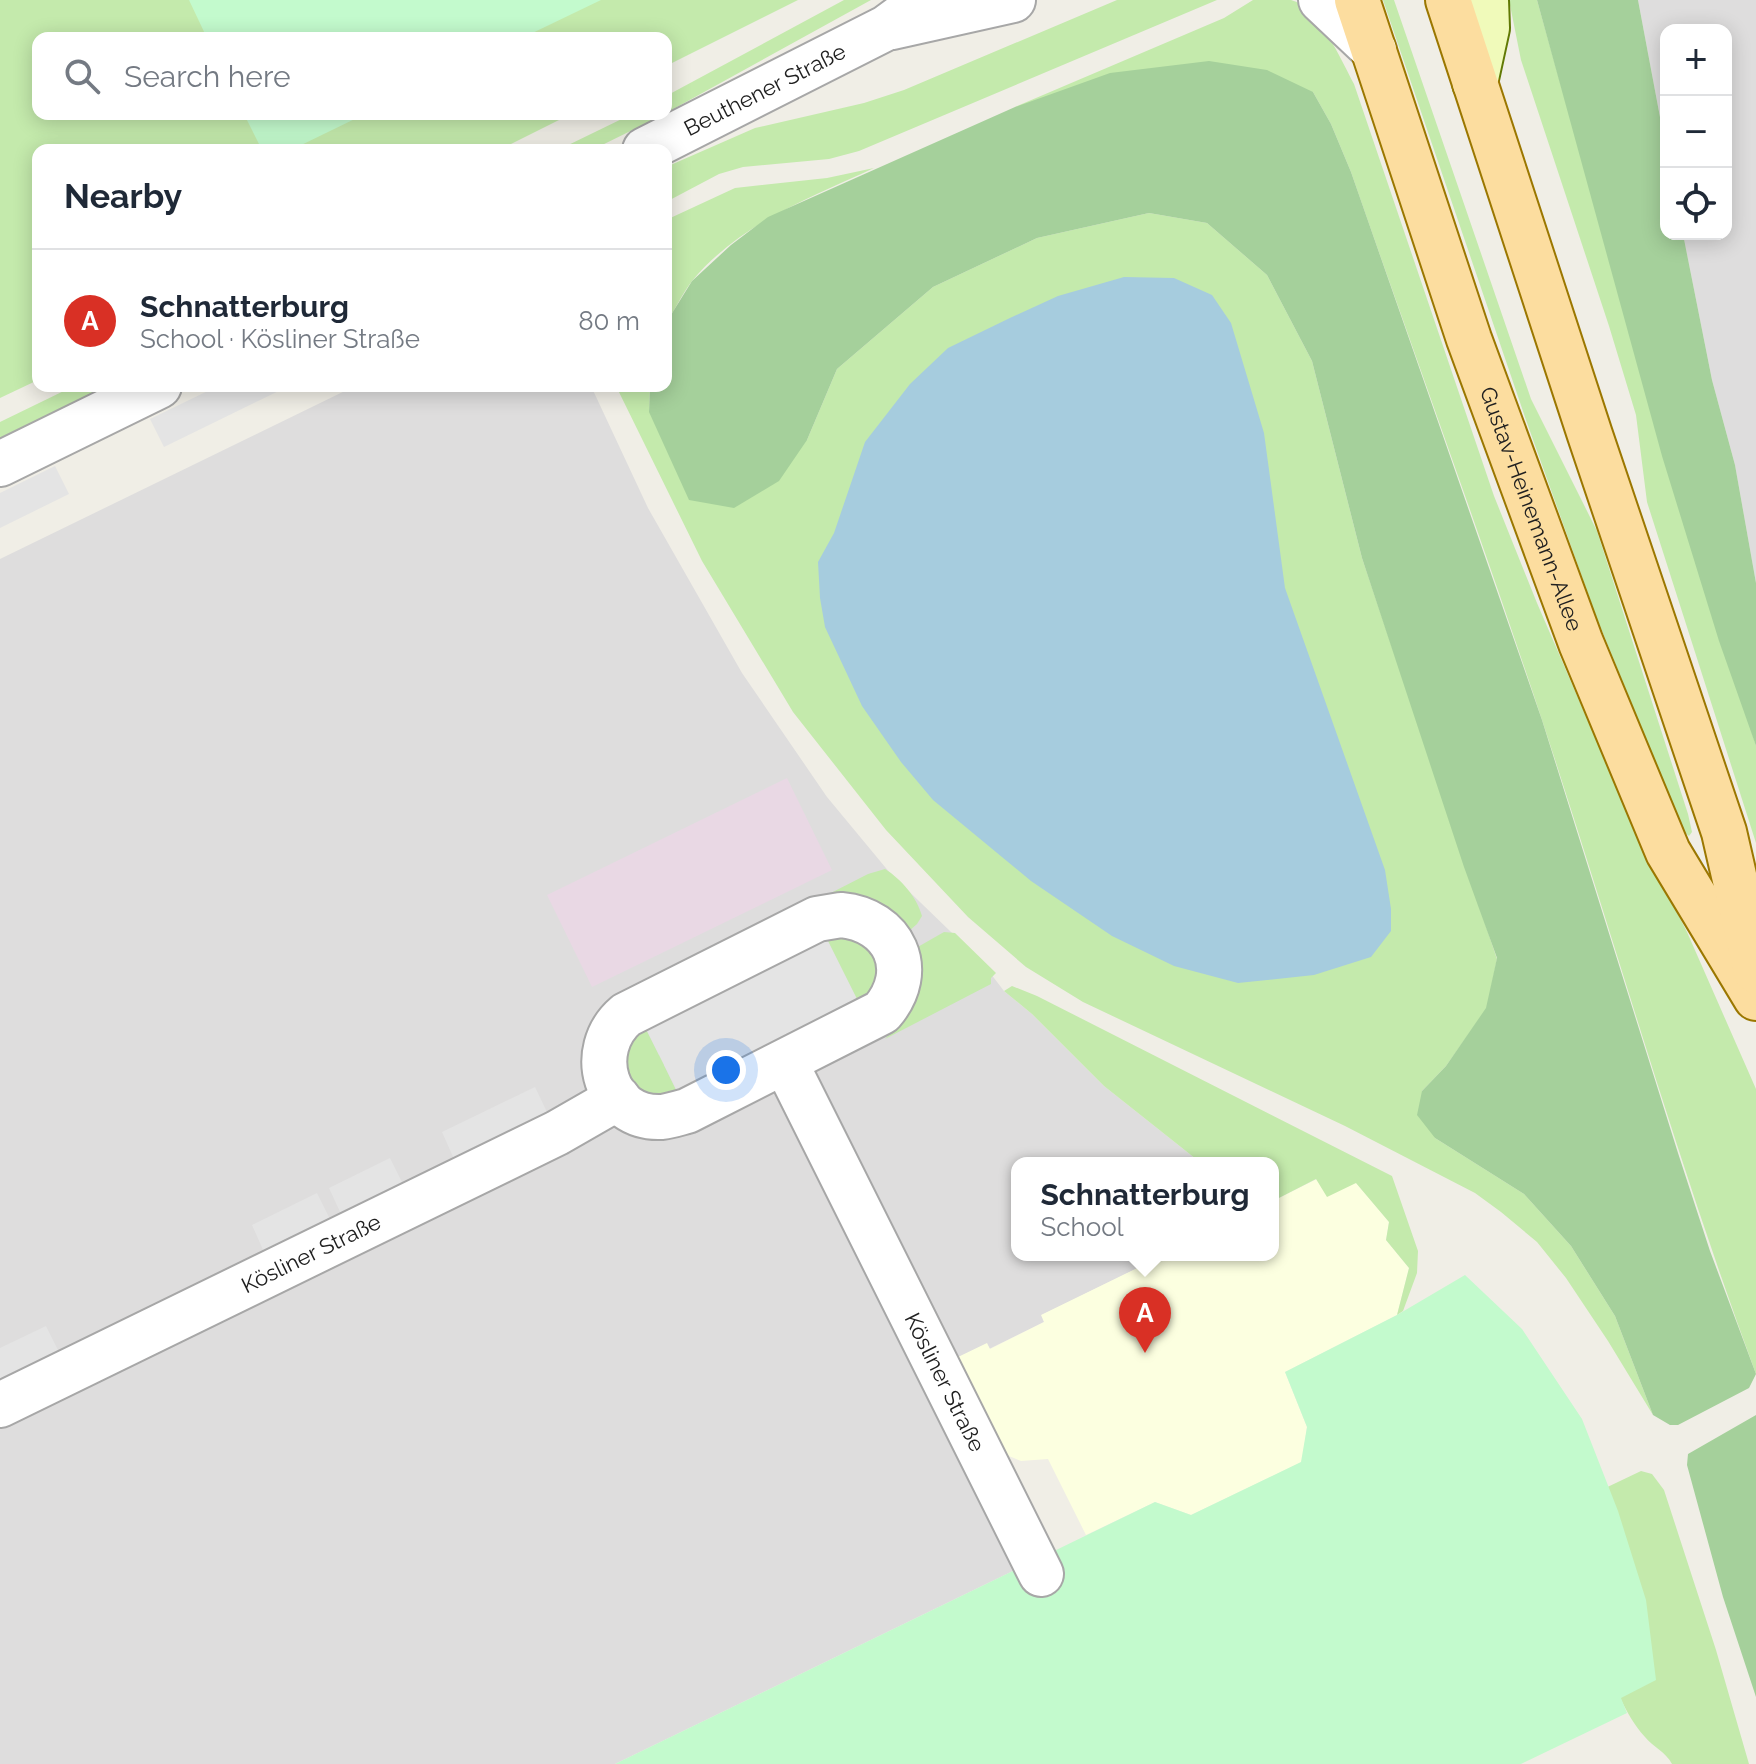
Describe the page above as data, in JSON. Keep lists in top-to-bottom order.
{
  "streets": {
    "main road": ["Gustav-Heinemann-Allee"],
    "street": ["Beuthener Straße", "Kösliner Straße"]
  },
  "page": {
    "map_buttons": ["+", "−"],
    "search": "Search here",
    "heading": "Nearby",
    "list": [
      {
        "mark": "A",
        "name": "Schnatterburg",
        "note": "School · Kösliner Straße",
        "value": "80 m"
      }
    ],
    "popup": ["Schnatterburg", "School"],
    "pins": "A"
  }
}
